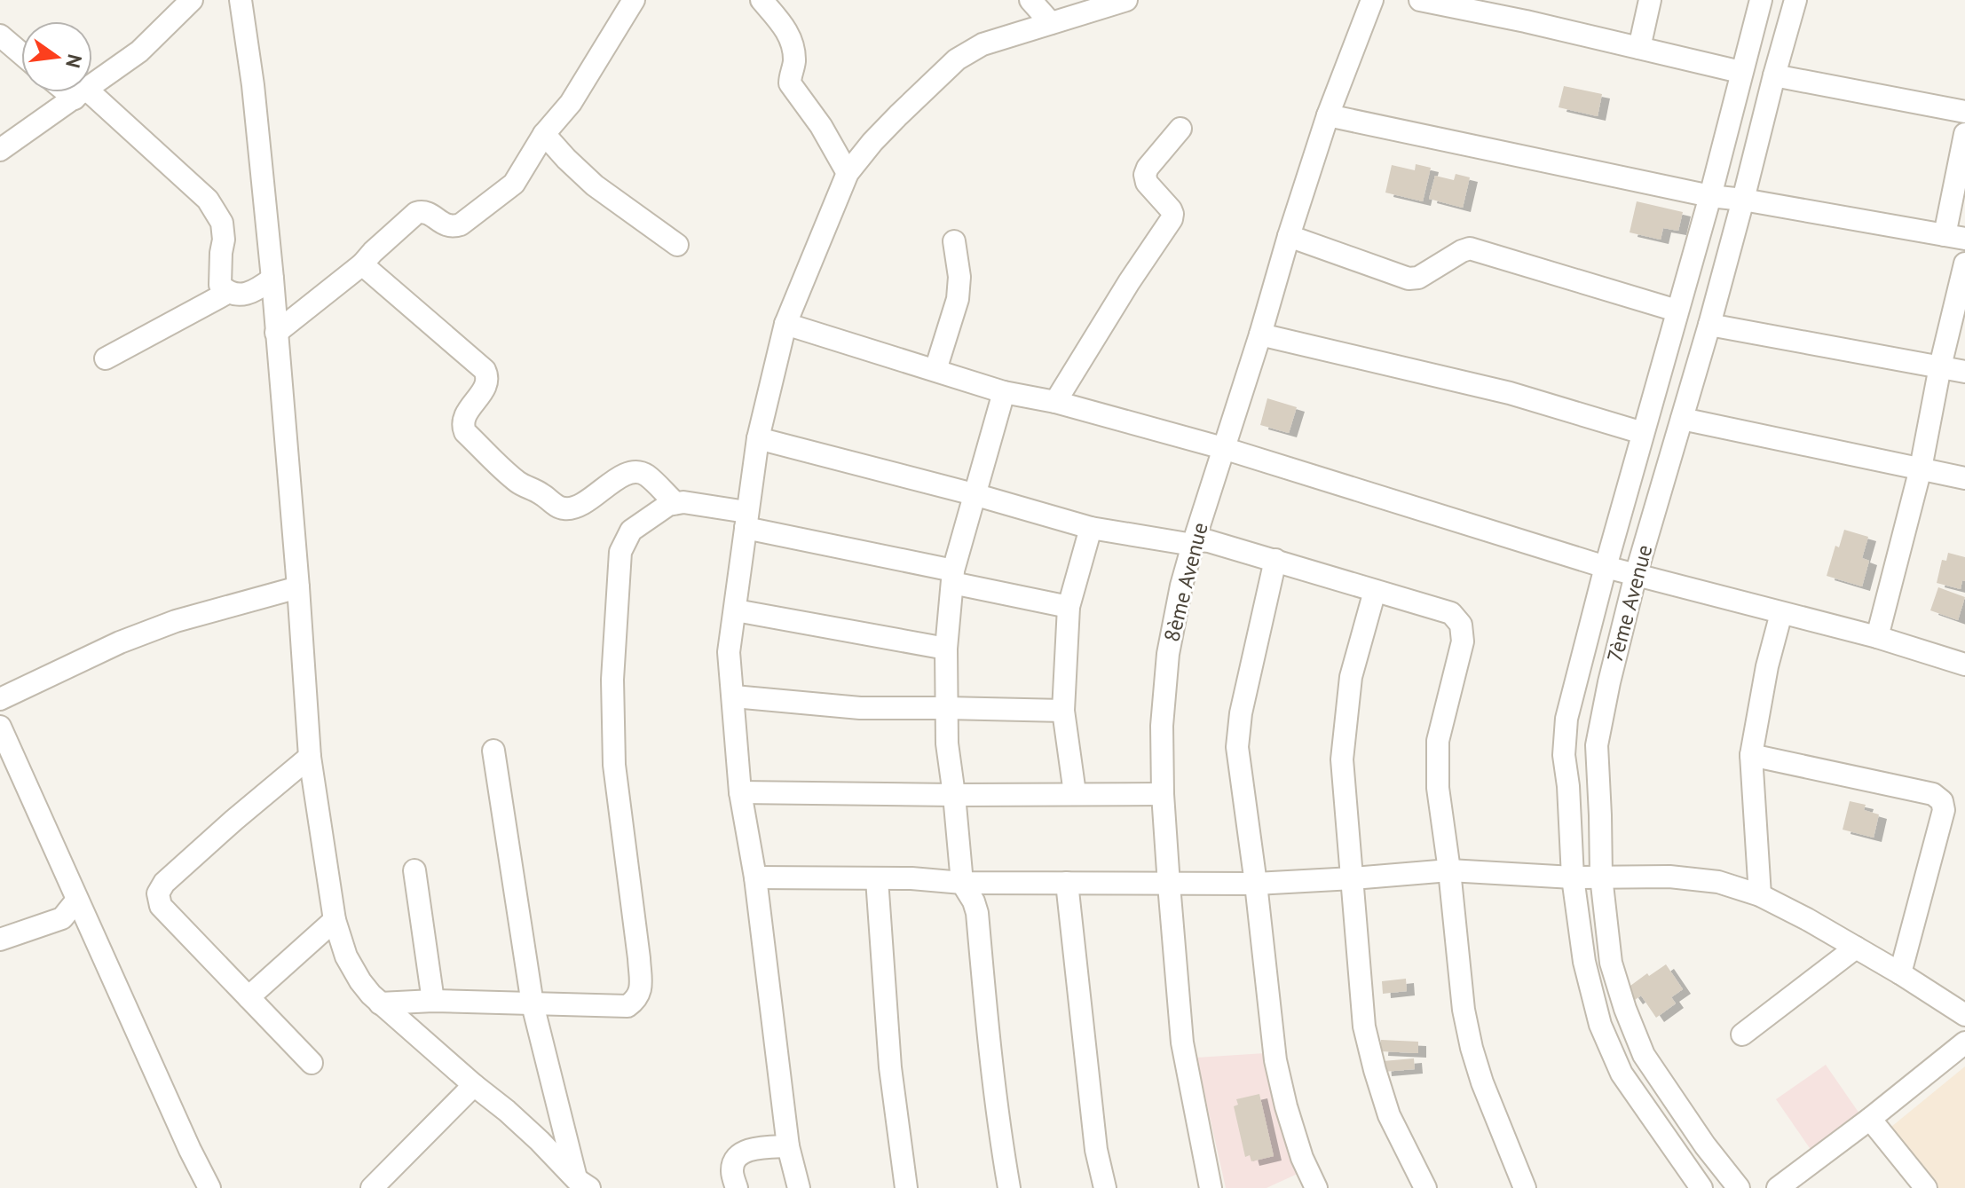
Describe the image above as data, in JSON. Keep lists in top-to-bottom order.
{
  "streets": {
    "street": ["8ème Avenue", "7ème Avenue"]
  },
  "north": "right"
}
